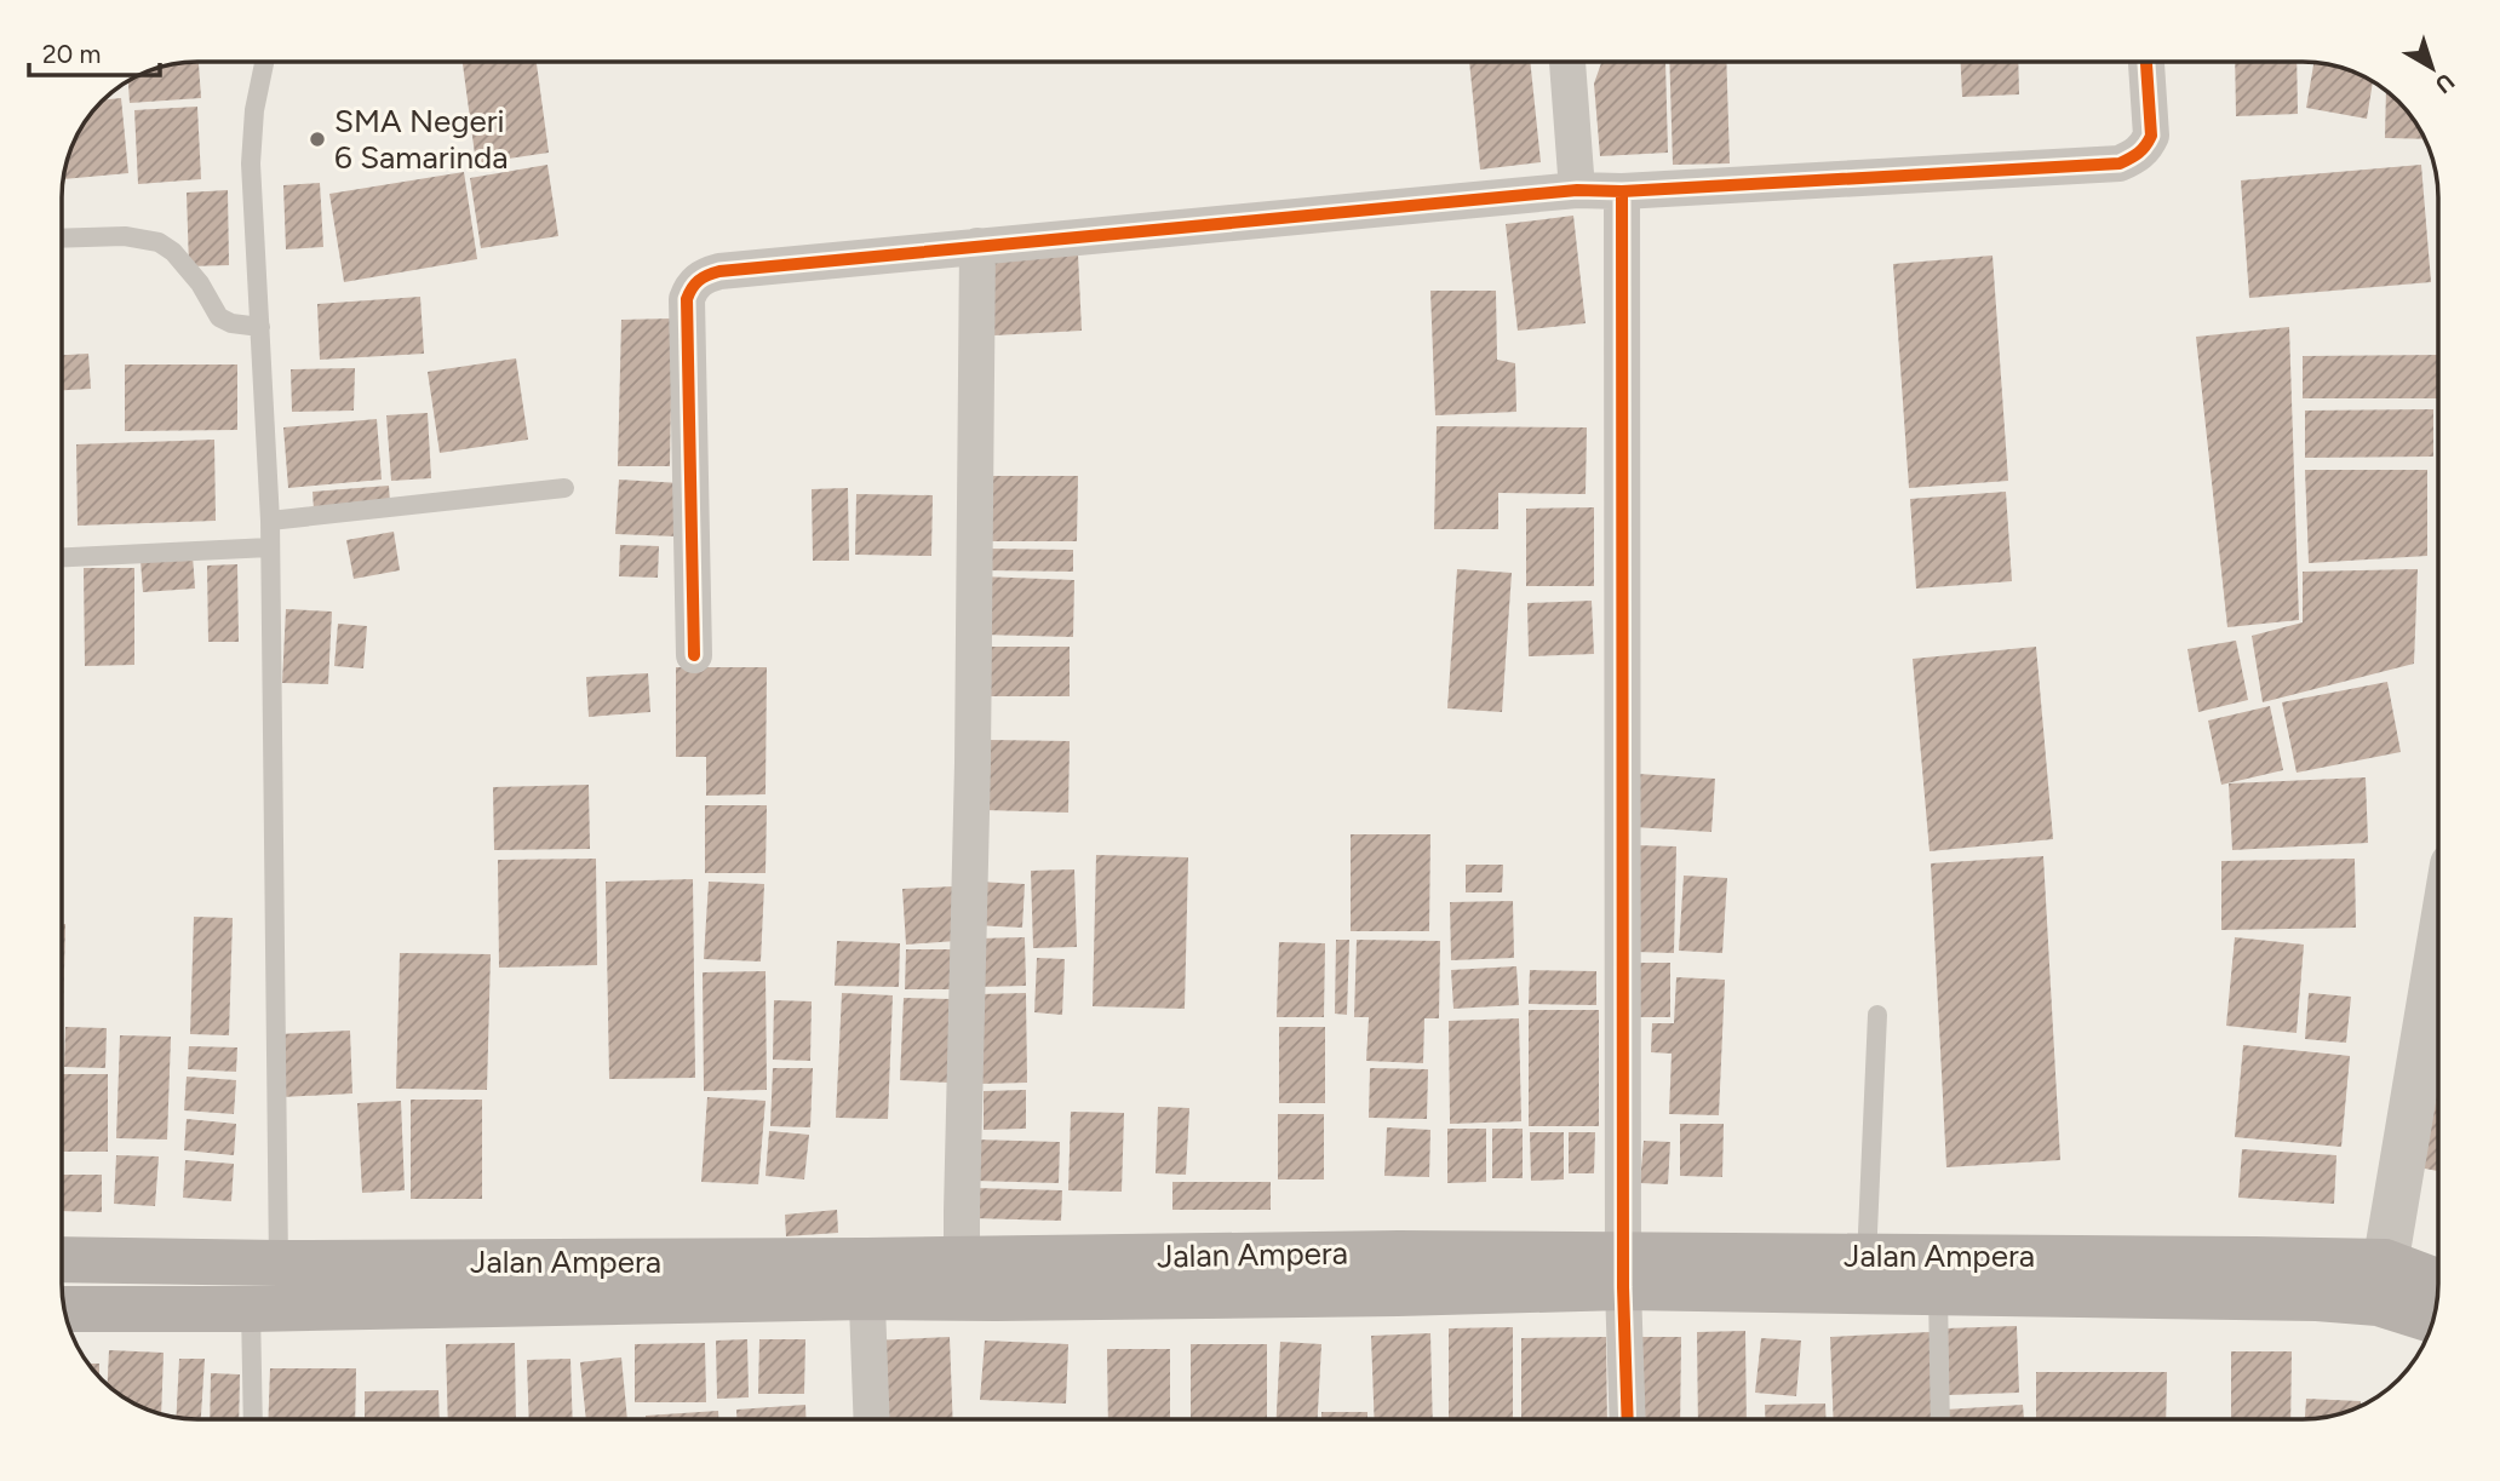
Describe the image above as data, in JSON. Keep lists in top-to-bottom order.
{
  "streets": {
    "main road": ["Jalan Ampera"]
  },
  "places": ["SMA Negeri 6 Samarinda"],
  "scale_bar": "20 m",
  "north": "bottom right"
}
